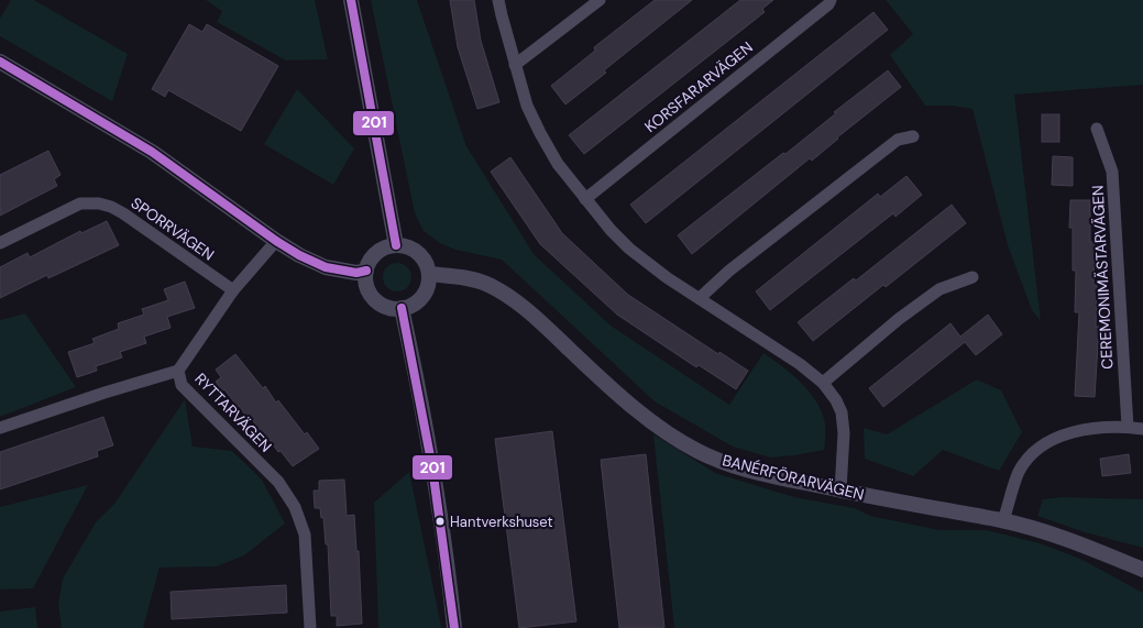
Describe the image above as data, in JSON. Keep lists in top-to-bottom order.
{
  "streets": {
    "street": [
      "KORSFARARVÄGEN",
      "SPORRVÄGEN",
      "CEREMONIMÄSTARVÄGEN",
      "RYTTARVÄGEN",
      "BANÉRFÖRARVÄGEN"
    ]
  },
  "crossings": [
    ["SPORRVÄGEN", "RYTTARVÄGEN"]
  ],
  "places": ["Hantverkshuset"],
  "lines": ["transit line 201"]
}
